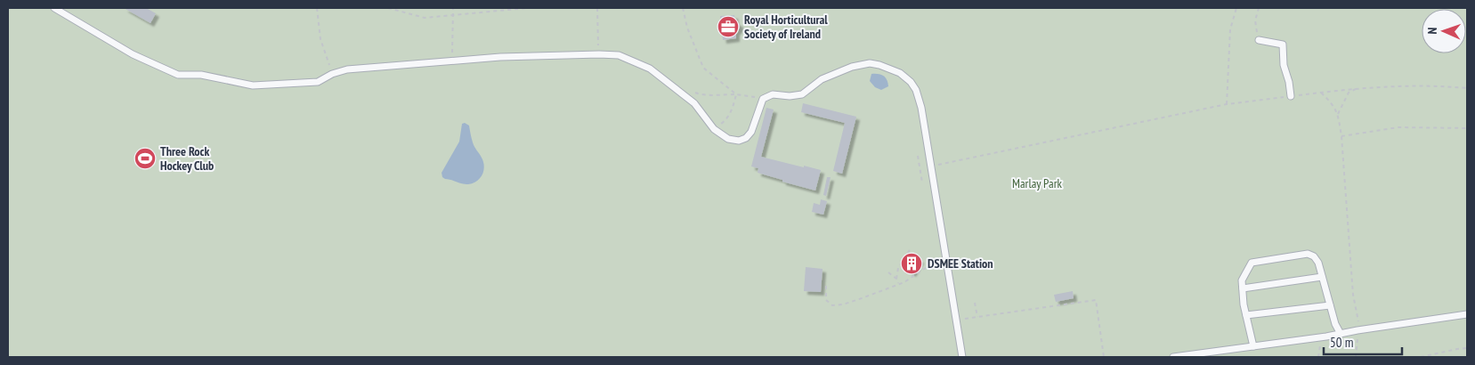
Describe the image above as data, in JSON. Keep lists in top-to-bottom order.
{
  "parks": ["Marlay Park"],
  "places": {
    "office": ["Royal Horticultural Society of Ireland"],
    "sports": ["Three Rock Hockey Club"],
    "building": ["DSMEE Station"]
  },
  "scale_bar": "50 m",
  "north": "left"
}
